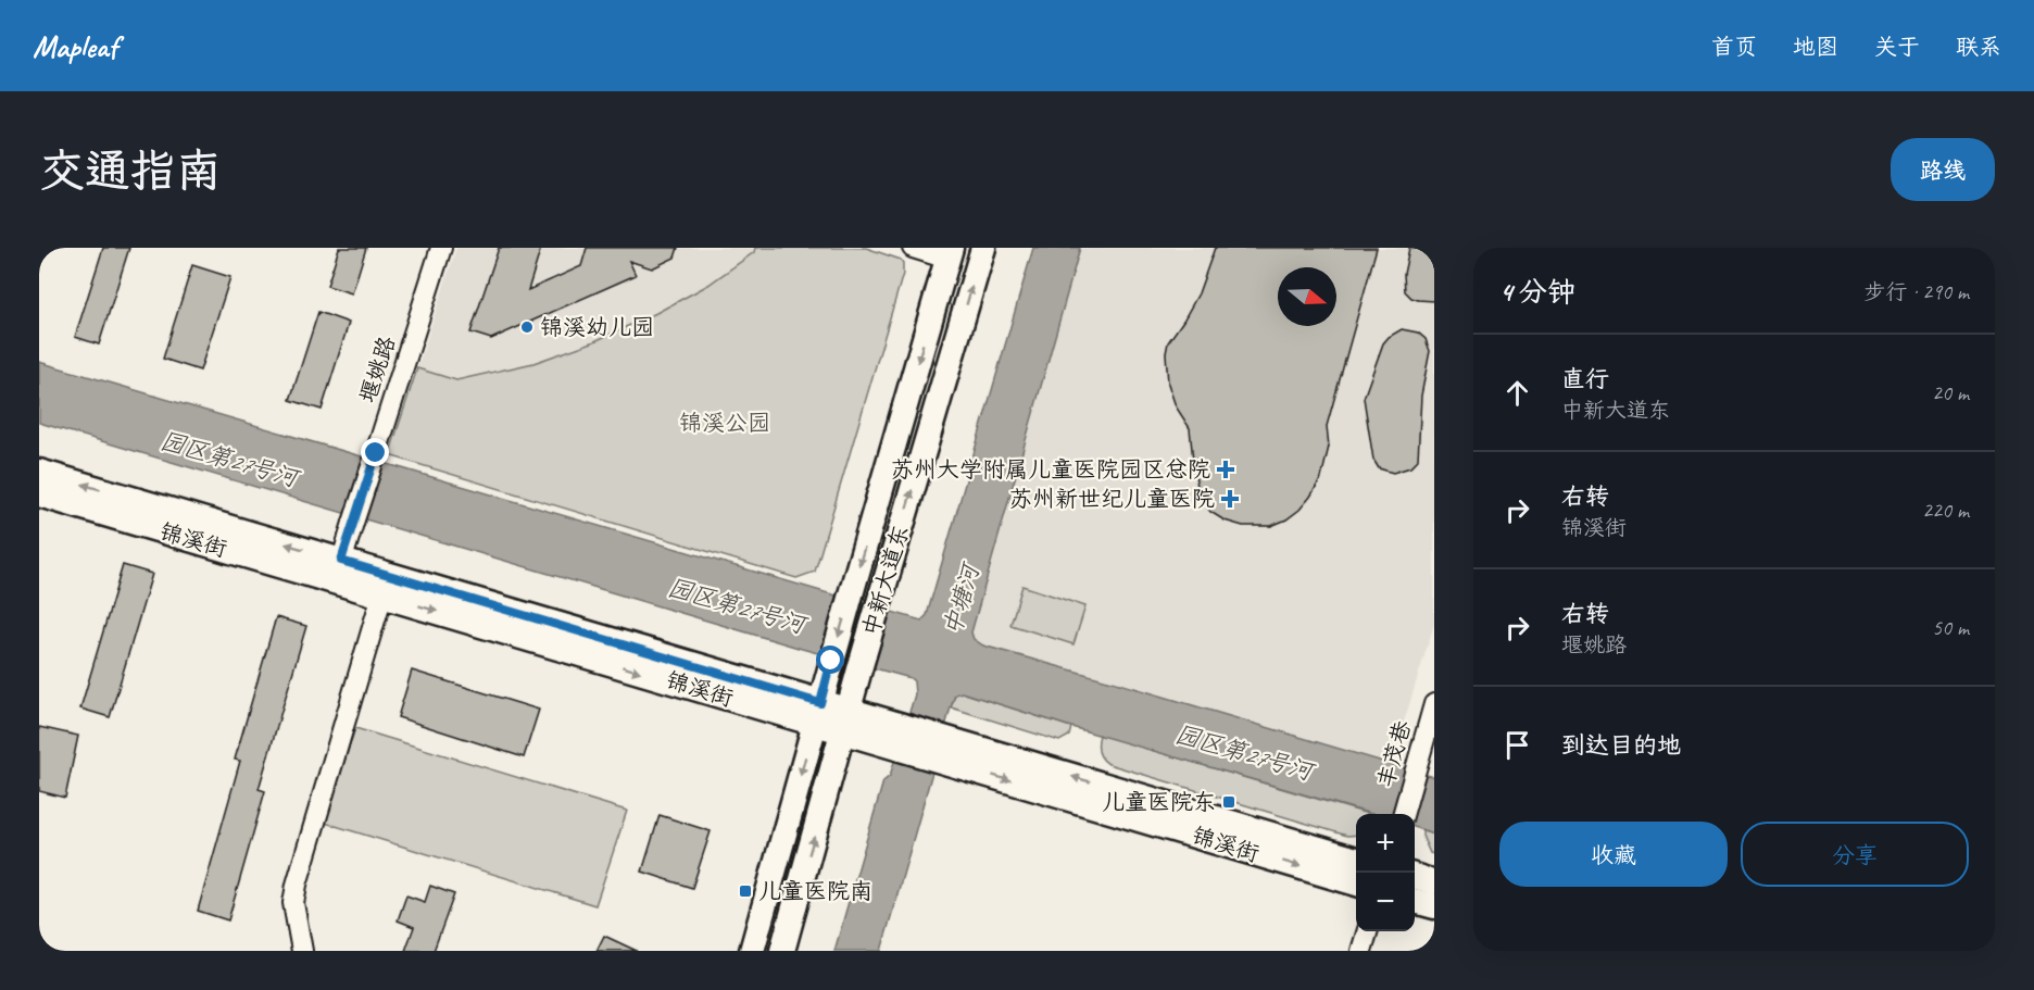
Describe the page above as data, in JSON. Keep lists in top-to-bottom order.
{
  "streets": {
    "main road": ["锦溪街", "中新大道东"],
    "street": ["堰姚路", "丰茂巷"]
  },
  "crossings": [
    ["堰姚路", "锦溪街"],
    ["锦溪街", "中新大道东"]
  ],
  "water": ["园区第27号河", "中塘河"],
  "parks": ["锦溪公园"],
  "places": {
    "other": ["锦溪幼儿园"],
    "health": ["苏州大学附属儿童医院园区总院", "苏州新世纪儿童医院"],
    "transit": ["儿童医院东", "儿童医院南"]
  },
  "north": "right",
  "page": {
    "header": "Mapleaf",
    "nav": [
      "首页",
      "地图",
      "关于",
      "联系"
    ],
    "buttons": [
      "路线",
      ["收藏", "分享"]
    ],
    "title": "交通指南",
    "heading": ["4 分钟", "步行 · 290 m"],
    "list": [
      ["直行", "中新大道东", "20 m"],
      ["右转", "锦溪街", "220 m"],
      ["右转", "堰姚路", "50 m"],
      "到达目的地"
    ],
    "map_buttons": ["+", "−"]
  }
}
